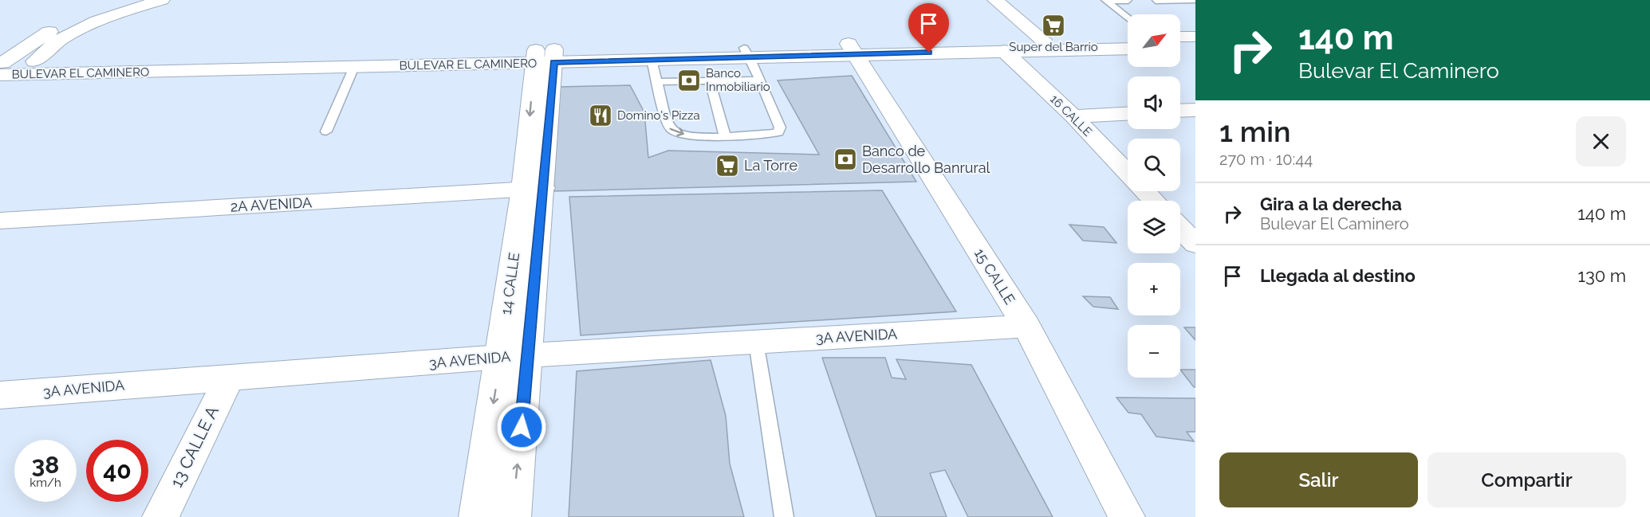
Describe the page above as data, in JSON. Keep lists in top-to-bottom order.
{
  "streets": {
    "street": [
      "BULEVAR EL CAMINERO",
      "16 CALLE",
      "2A AVENIDA",
      "15 CALLE",
      "14 CALLE",
      "3A AVENIDA",
      "13 CALLE A"
    ]
  },
  "crossings": [
    ["BULEVAR EL CAMINERO", "16 CALLE"],
    ["BULEVAR EL CAMINERO", "15 CALLE"],
    ["BULEVAR EL CAMINERO", "14 CALLE"],
    ["2A AVENIDA", "14 CALLE"],
    ["15 CALLE", "3A AVENIDA"],
    ["14 CALLE", "3A AVENIDA"],
    ["3A AVENIDA", "13 CALLE A"]
  ],
  "places": {
    "supermarket": ["Super del Barrio", "La Torre"],
    "bank": ["Banco Inmobiliario", "Banco de Desarrollo Banrural"],
    "restaurant": ["Domino's Pizza"]
  },
  "north": "top right",
  "page": {
    "turn": ["140 m", "Bulevar El Caminero"],
    "map_buttons": ["+", "−"],
    "heading": ["1 min", "270 m · 10:44"],
    "list": [
      {
        "name": "Gira a la derecha",
        "note": "Bulevar El Caminero",
        "value": "140 m"
      },
      {
        "name": "Llegada al destino",
        "value": "130 m"
      }
    ],
    "speed": "38 km/h",
    "limit": "40",
    "buttons": ["Salir", "Compartir"]
  }
}
